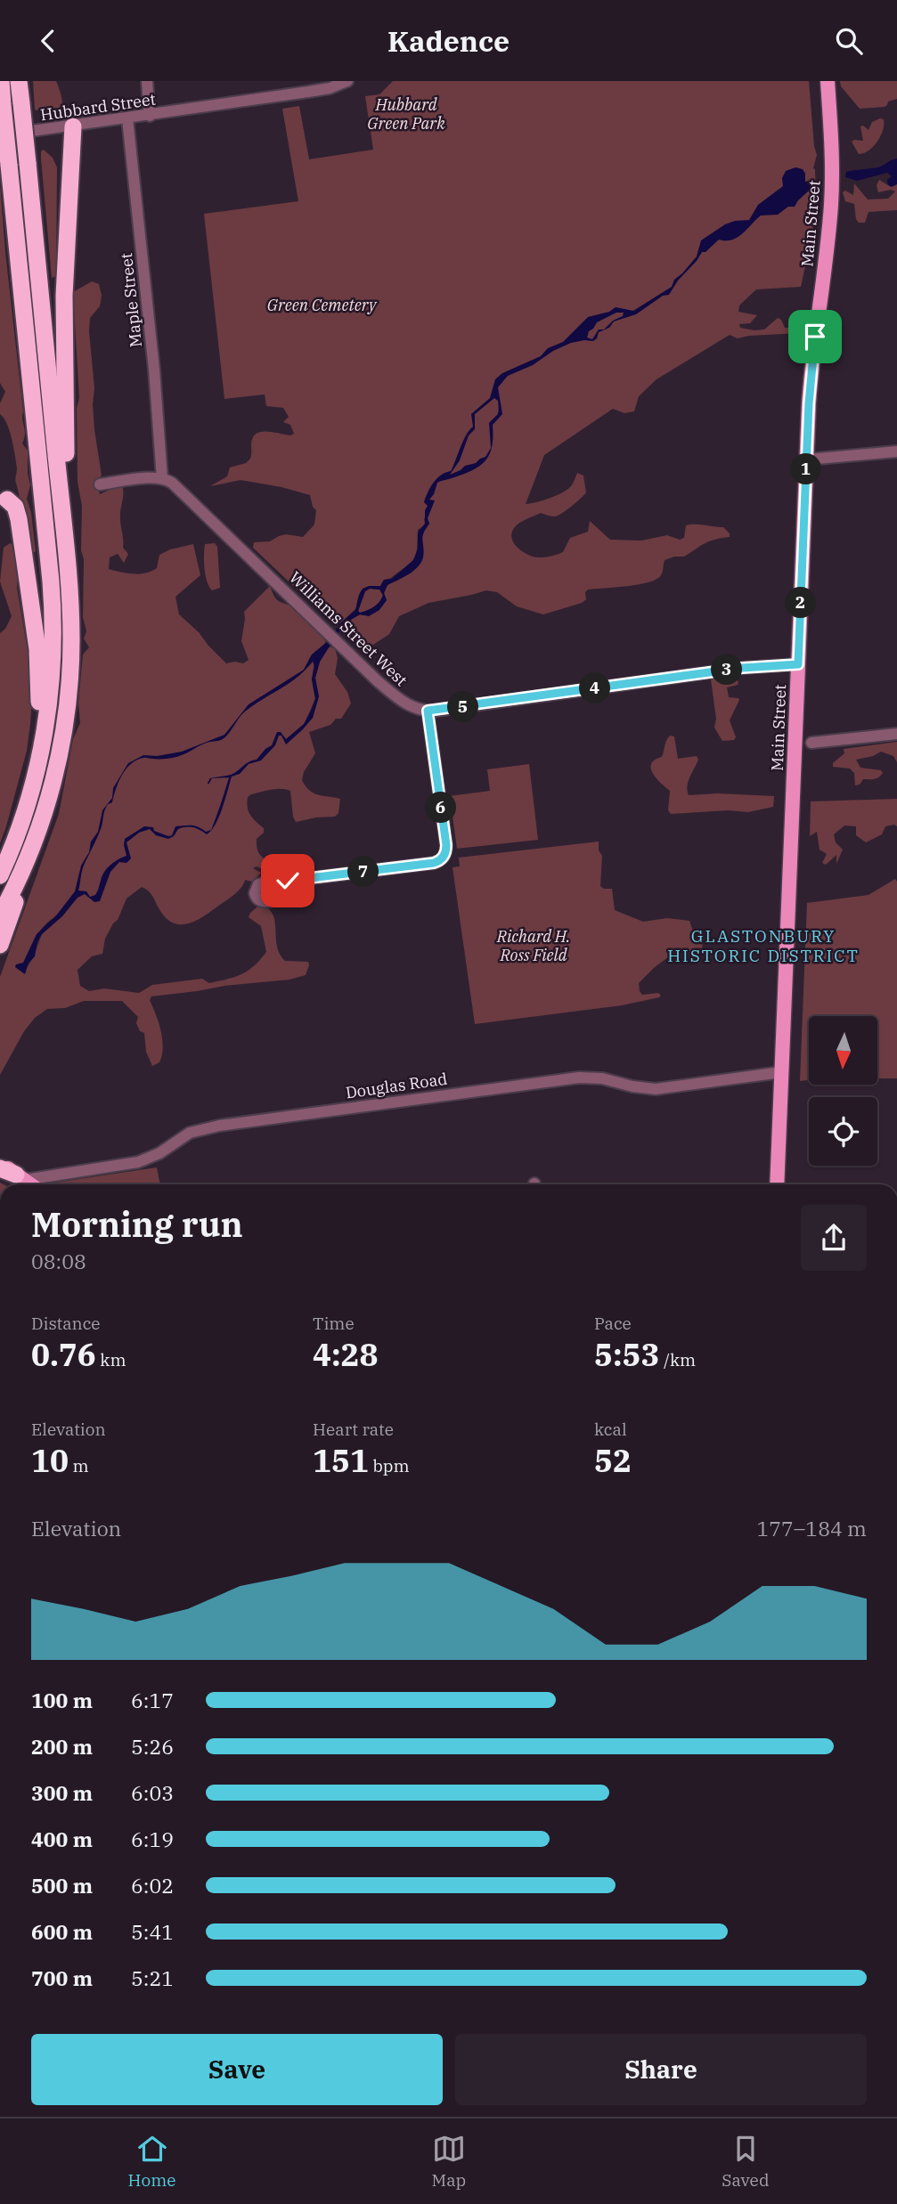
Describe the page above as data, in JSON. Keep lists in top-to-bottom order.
{
  "streets": {
    "main road": ["Main Street"],
    "street": [
      "Hubbard Street",
      "Maple Street",
      "Williams Street West",
      "Douglas Road"
    ]
  },
  "crossings": [
    ["Hubbard Street", "Maple Street"],
    ["Main Street", "Williams Street West"],
    ["Main Street", "Douglas Road"],
    ["Maple Street", "Williams Street West"]
  ],
  "districts": ["GLASTONBURY HISTORIC DISTRICT"],
  "parks": ["Hubbard Green Park", "Green Cemetery", "Richard H. Ross Field"],
  "north": "bottom",
  "page": {
    "header": "Kadence",
    "pins": [
      "1",
      "2",
      "3",
      "4",
      "5",
      "6",
      "7"
    ],
    "heading": ["Morning run", "08:08"],
    "stats": [
      ["Distance", "0.76 km"],
      ["Time", "4:28"],
      ["Pace", "5:53 /km"],
      ["Elevation", "10 m"],
      ["Heart rate", "151 bpm"],
      ["kcal", "52"]
    ],
    "chart": ["Elevation", "177–184 m"],
    "list": [
      {
        "name": "100 m",
        "note": "6:17"
      },
      {
        "name": "200 m",
        "note": "5:26"
      },
      {
        "name": "300 m",
        "note": "6:03"
      },
      {
        "name": "400 m",
        "note": "6:19"
      },
      {
        "name": "500 m",
        "note": "6:02"
      },
      {
        "name": "600 m",
        "note": "5:41"
      },
      {
        "name": "700 m",
        "note": "5:21"
      }
    ],
    "buttons": ["Save", "Share"],
    "tabs": ["Home", "Map", "Saved"]
  }
}
